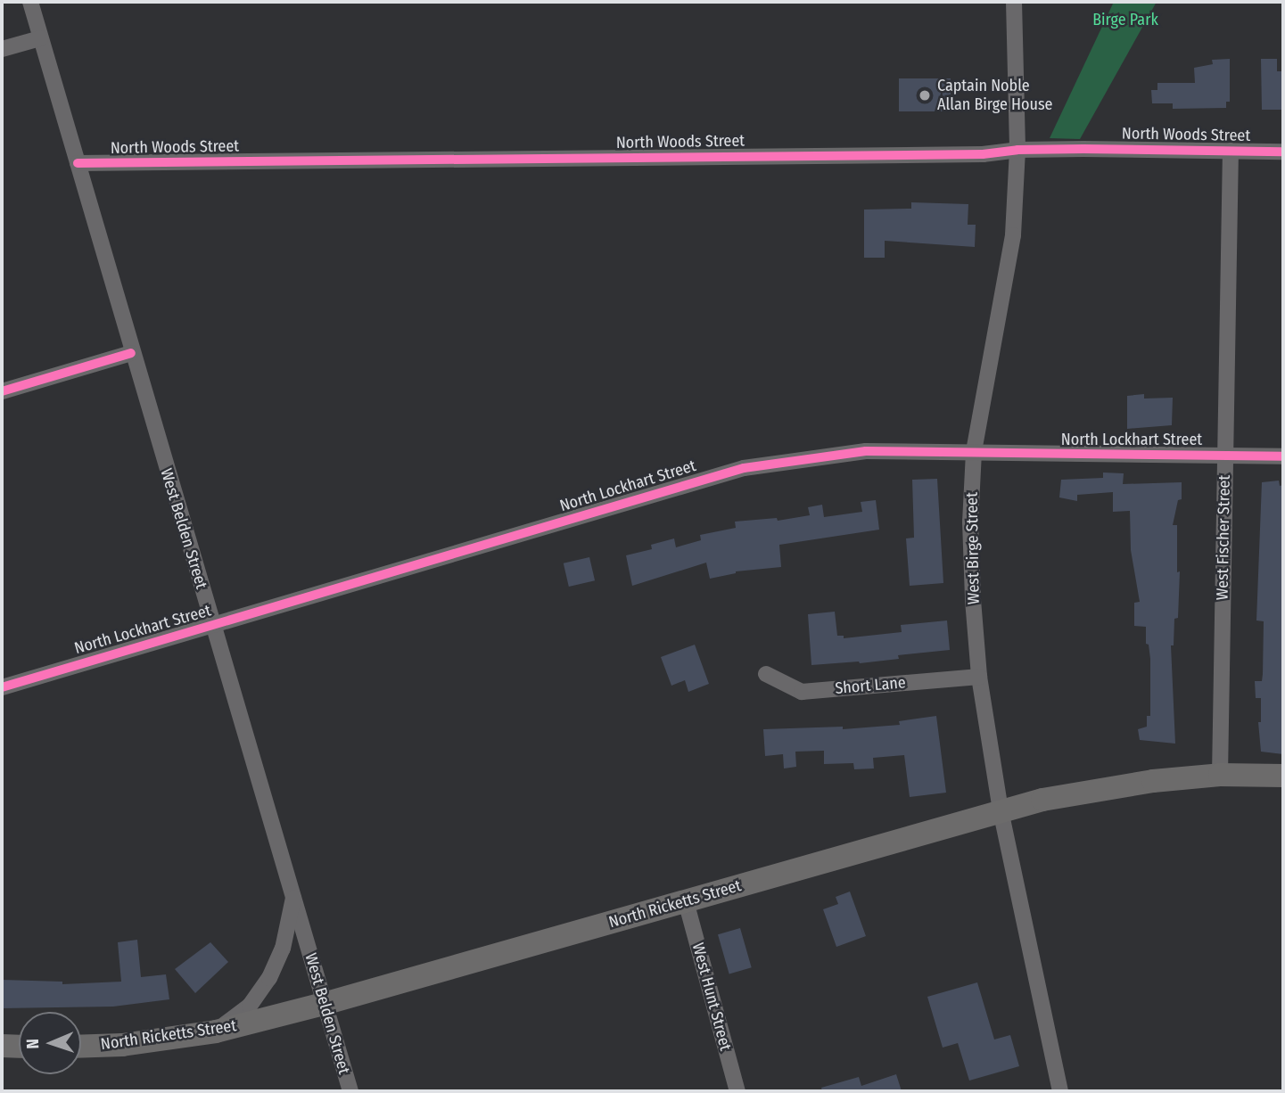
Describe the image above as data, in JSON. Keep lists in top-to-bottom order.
{
  "streets": {
    "street": [
      "North Woods Street",
      "North Lockhart Street",
      "West Belden Street",
      "West Fischer Street",
      "West Birge Street",
      "Short Lane",
      "North Ricketts Street",
      "West Hunt Street"
    ]
  },
  "crossings": [
    ["North Woods Street", "West Belden Street"],
    ["North Woods Street", "West Fischer Street"],
    ["North Woods Street", "West Birge Street"],
    ["North Lockhart Street", "West Belden Street"],
    ["North Lockhart Street", "West Fischer Street"],
    ["North Lockhart Street", "West Birge Street"],
    ["West Belden Street", "North Ricketts Street"],
    ["West Fischer Street", "North Ricketts Street"],
    ["West Birge Street", "Short Lane"],
    ["West Birge Street", "North Ricketts Street"],
    ["North Ricketts Street", "West Hunt Street"]
  ],
  "parks": ["Birge Park"],
  "places": ["Captain Noble Allan Birge House"],
  "north": "left"
}
